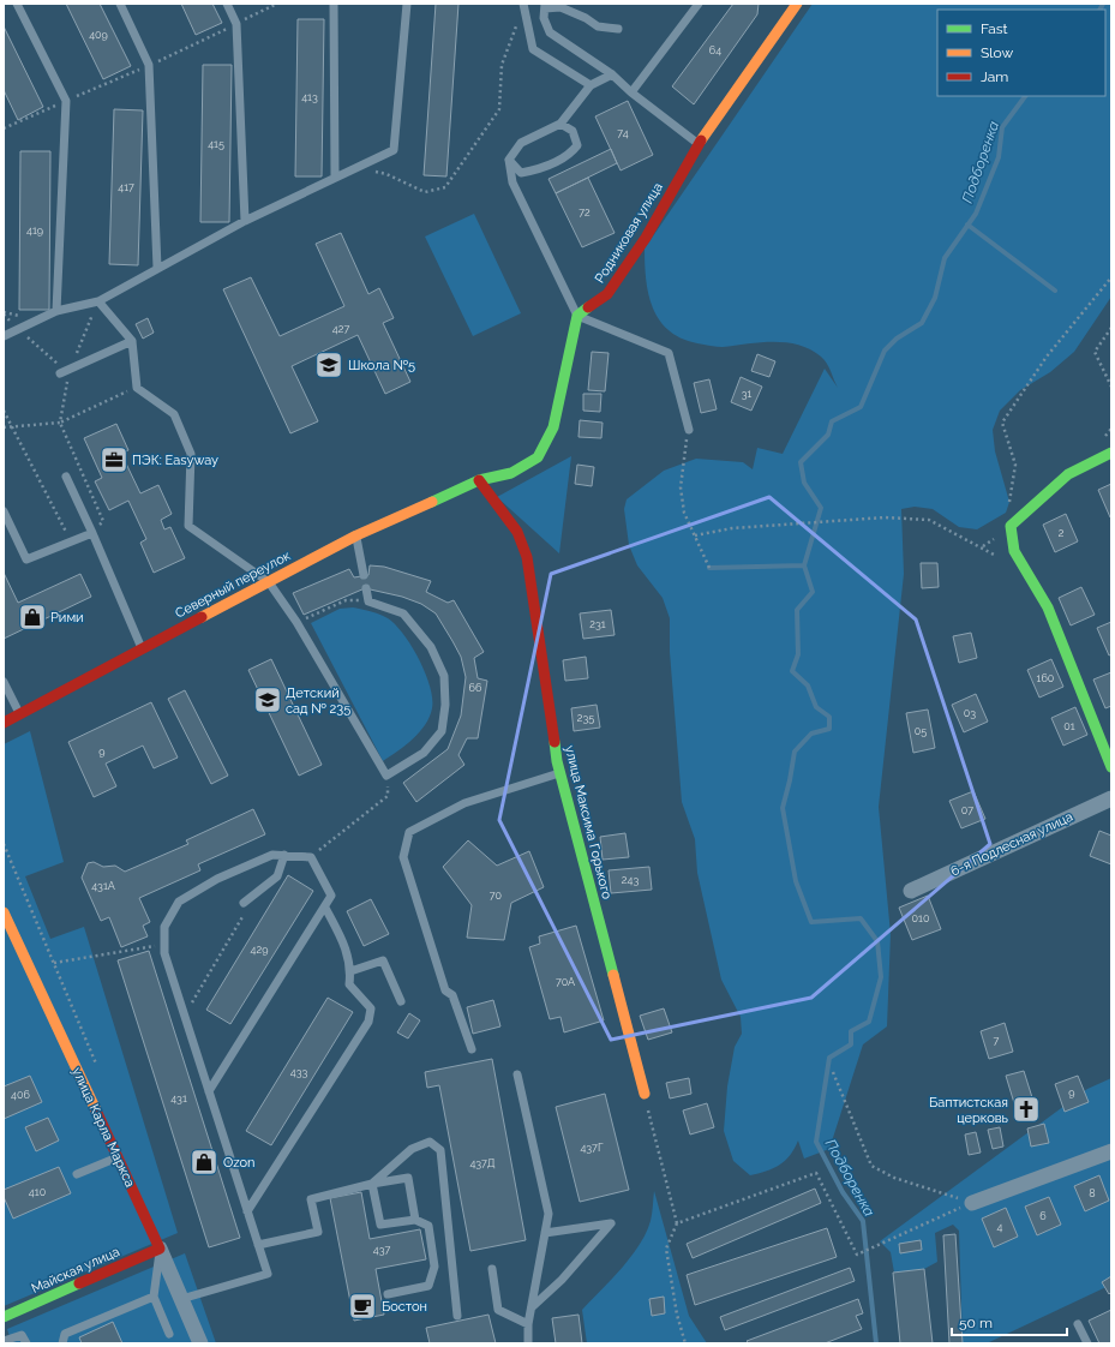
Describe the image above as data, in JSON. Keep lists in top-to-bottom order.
{
  "streets": {
    "street": [
      "Родниковая улица",
      "Северный переулок",
      "улица Максима Горького",
      "6-я Подлесная улица",
      "улица Карла Маркса",
      "Майская улица"
    ]
  },
  "crossings": [
    ["Северный переулок", "улица Максима Горького"],
    ["улица Карла Маркса", "Майская улица"]
  ],
  "water": ["Подборенка"],
  "places": {
    "school or university": ["Школа №5", "Детский сад № 235"],
    "office": ["ПЭК: Easyway"],
    "shop": ["Рими", "Ozon"],
    "church": ["Баптистская церковь"],
    "cafe": ["Бостон"]
  },
  "house_numbers": [
    "409",
    "64",
    "413",
    "74",
    "415",
    "417",
    "72",
    "419",
    "427",
    "31",
    "2",
    "231",
    "160",
    "66",
    "03",
    "235",
    "01",
    "05",
    "9",
    "07",
    "243",
    "431А",
    "70",
    "010",
    "429",
    "70А",
    "7",
    "433",
    "9",
    "406",
    "431",
    "437Г",
    "437Д",
    "410",
    "8",
    "6",
    "4",
    "437"
  ],
  "legend": ["Fast", "Slow", "Jam"],
  "scale_bar": "50 m"
}
